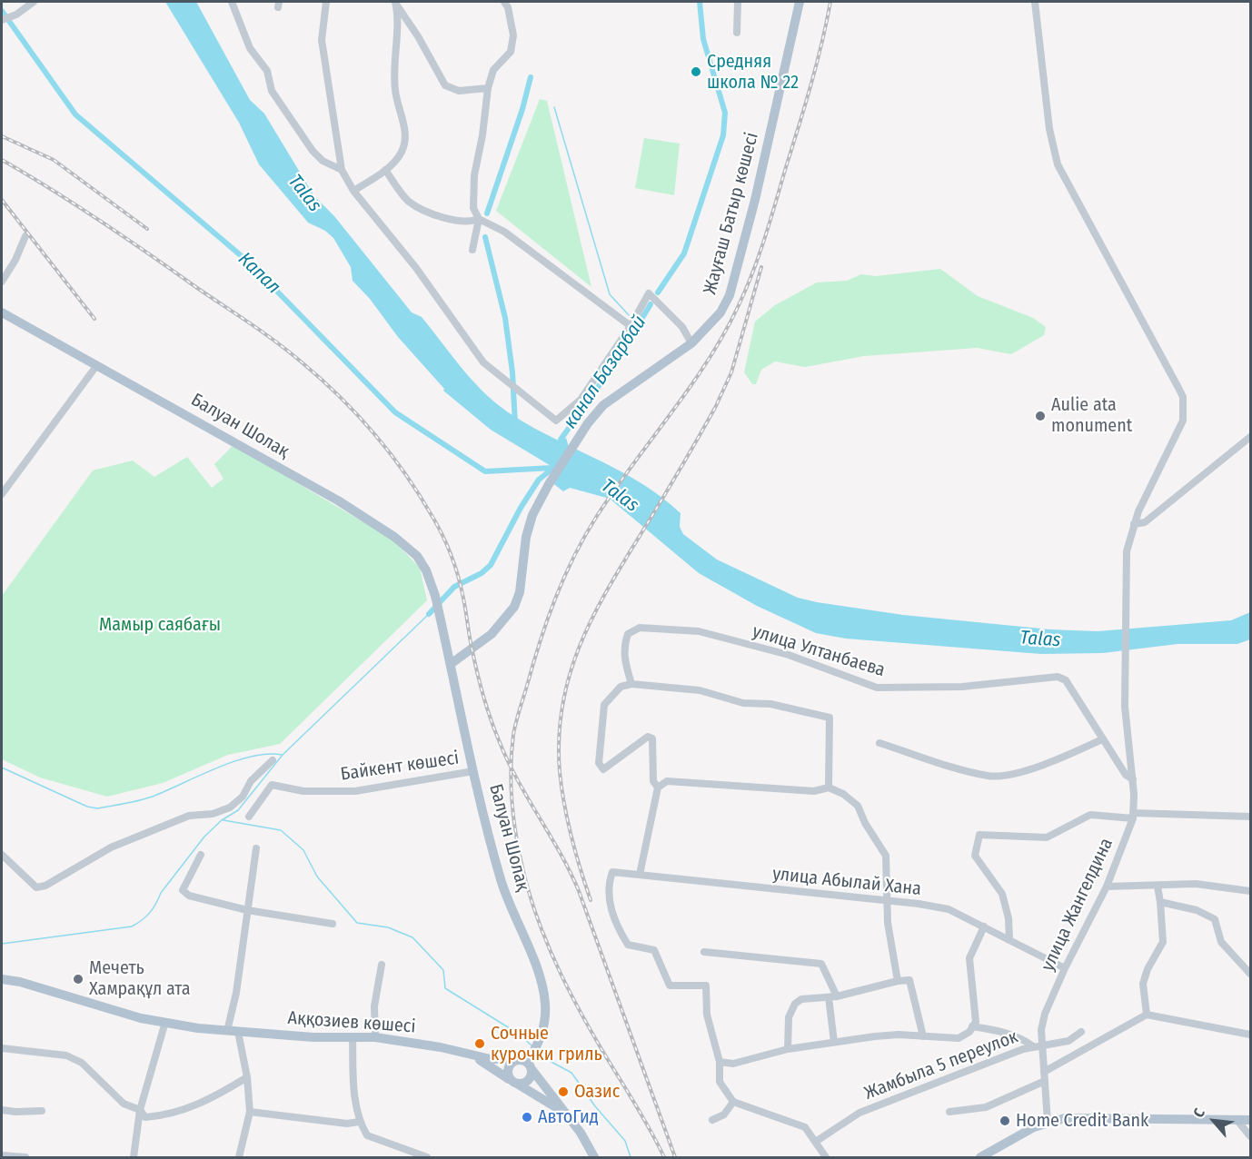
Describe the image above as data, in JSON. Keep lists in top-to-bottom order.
{
  "streets": {
    "main road": ["Жауғаш Батыр көшесі", "Балуан Шолақ", "Аққозиев көшесі"],
    "street": [
      "улица Ултанбаева",
      "Байкент көшесі",
      "улица Абылай Хана",
      "улица Жангелдина",
      "Жамбыла 5 переулок"
    ]
  },
  "crossings": [
    ["Жауғаш Батыр көшесі", "Балуан Шолақ"],
    ["Балуан Шолақ", "Байкент көшесі"],
    ["Балуан Шолақ", "Аққозиев көшесі"],
    ["улица Ултанбаева", "улица Жангелдина"],
    ["улица Абылай Хана", "улица Жангелдина"],
    ["улица Жангелдина", "Жамбыла 5 переулок"]
  ],
  "water": ["Talas", "Капал", "канал Базарбай"],
  "parks": ["Мамыр саябағы"],
  "places": [
    "Средняя школа № 22",
    "Aulie ata monument",
    "Мечеть Хамрақұл ата",
    "Сочные курочки гриль",
    "Оазис",
    "АвтоГид",
    "Home Credit Bank"
  ],
  "north": "top left"
}
